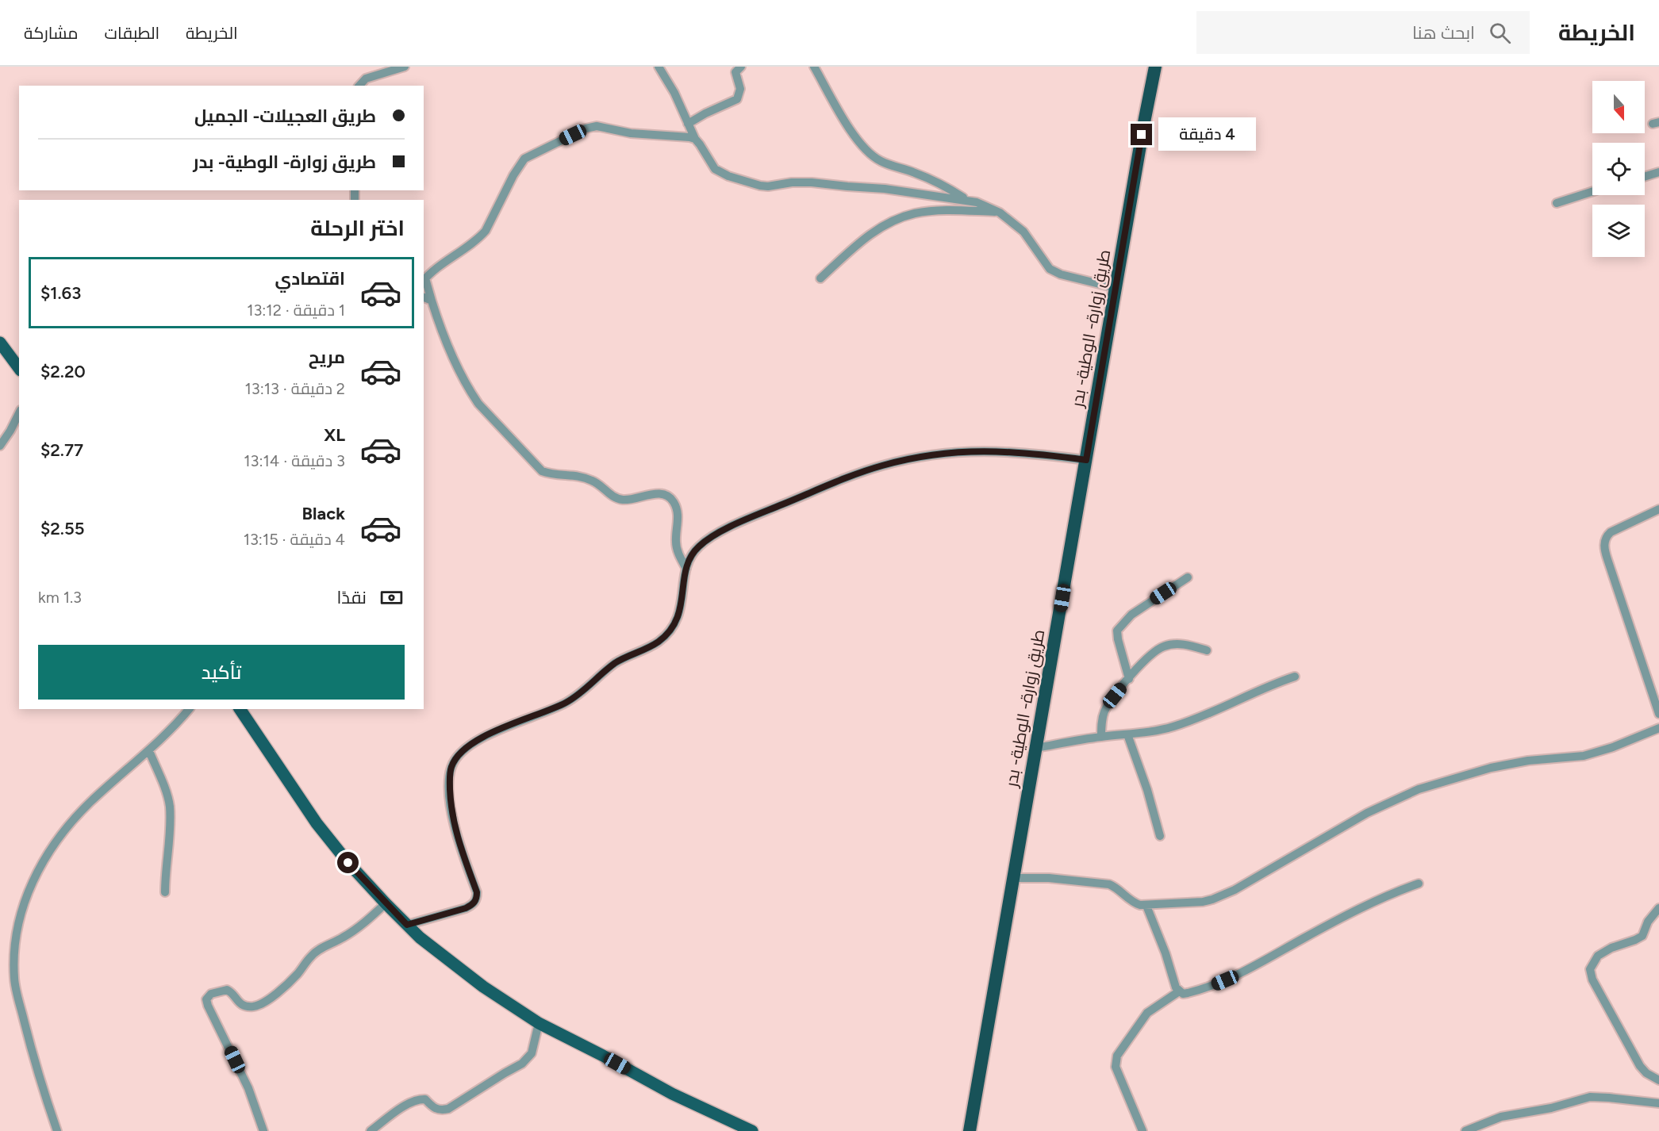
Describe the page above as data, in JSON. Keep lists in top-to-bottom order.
{
  "streets": {
    "highway": ["طريق زوارة- الوطية- بدر"]
  },
  "north": "bottom",
  "page": {
    "header": "الخريطة",
    "search": "ابحث هنا",
    "nav": ["الخريطة", "الطبقات", "مشاركة"],
    "banner": ["طريق العجيلات- الجميل", "طريق زوارة- الوطية- بدر"],
    "bubble": "4 دقيقة",
    "heading": "اختر الرحلة",
    "list": [
      {
        "name": "اقتصادي",
        "note": "1 دقيقة · 13:12",
        "value": "$1.63"
      },
      {
        "name": "مريح",
        "note": "2 دقيقة · 13:13",
        "value": "$2.20"
      },
      {
        "name": "XL",
        "note": "3 دقيقة · 13:14",
        "value": "$2.77"
      },
      {
        "name": "Black",
        "note": "4 دقيقة · 13:15",
        "value": "$2.55"
      }
    ],
    "pay": ["نقدًا", "1.3 km"],
    "buttons": "تأكيد"
  }
}
